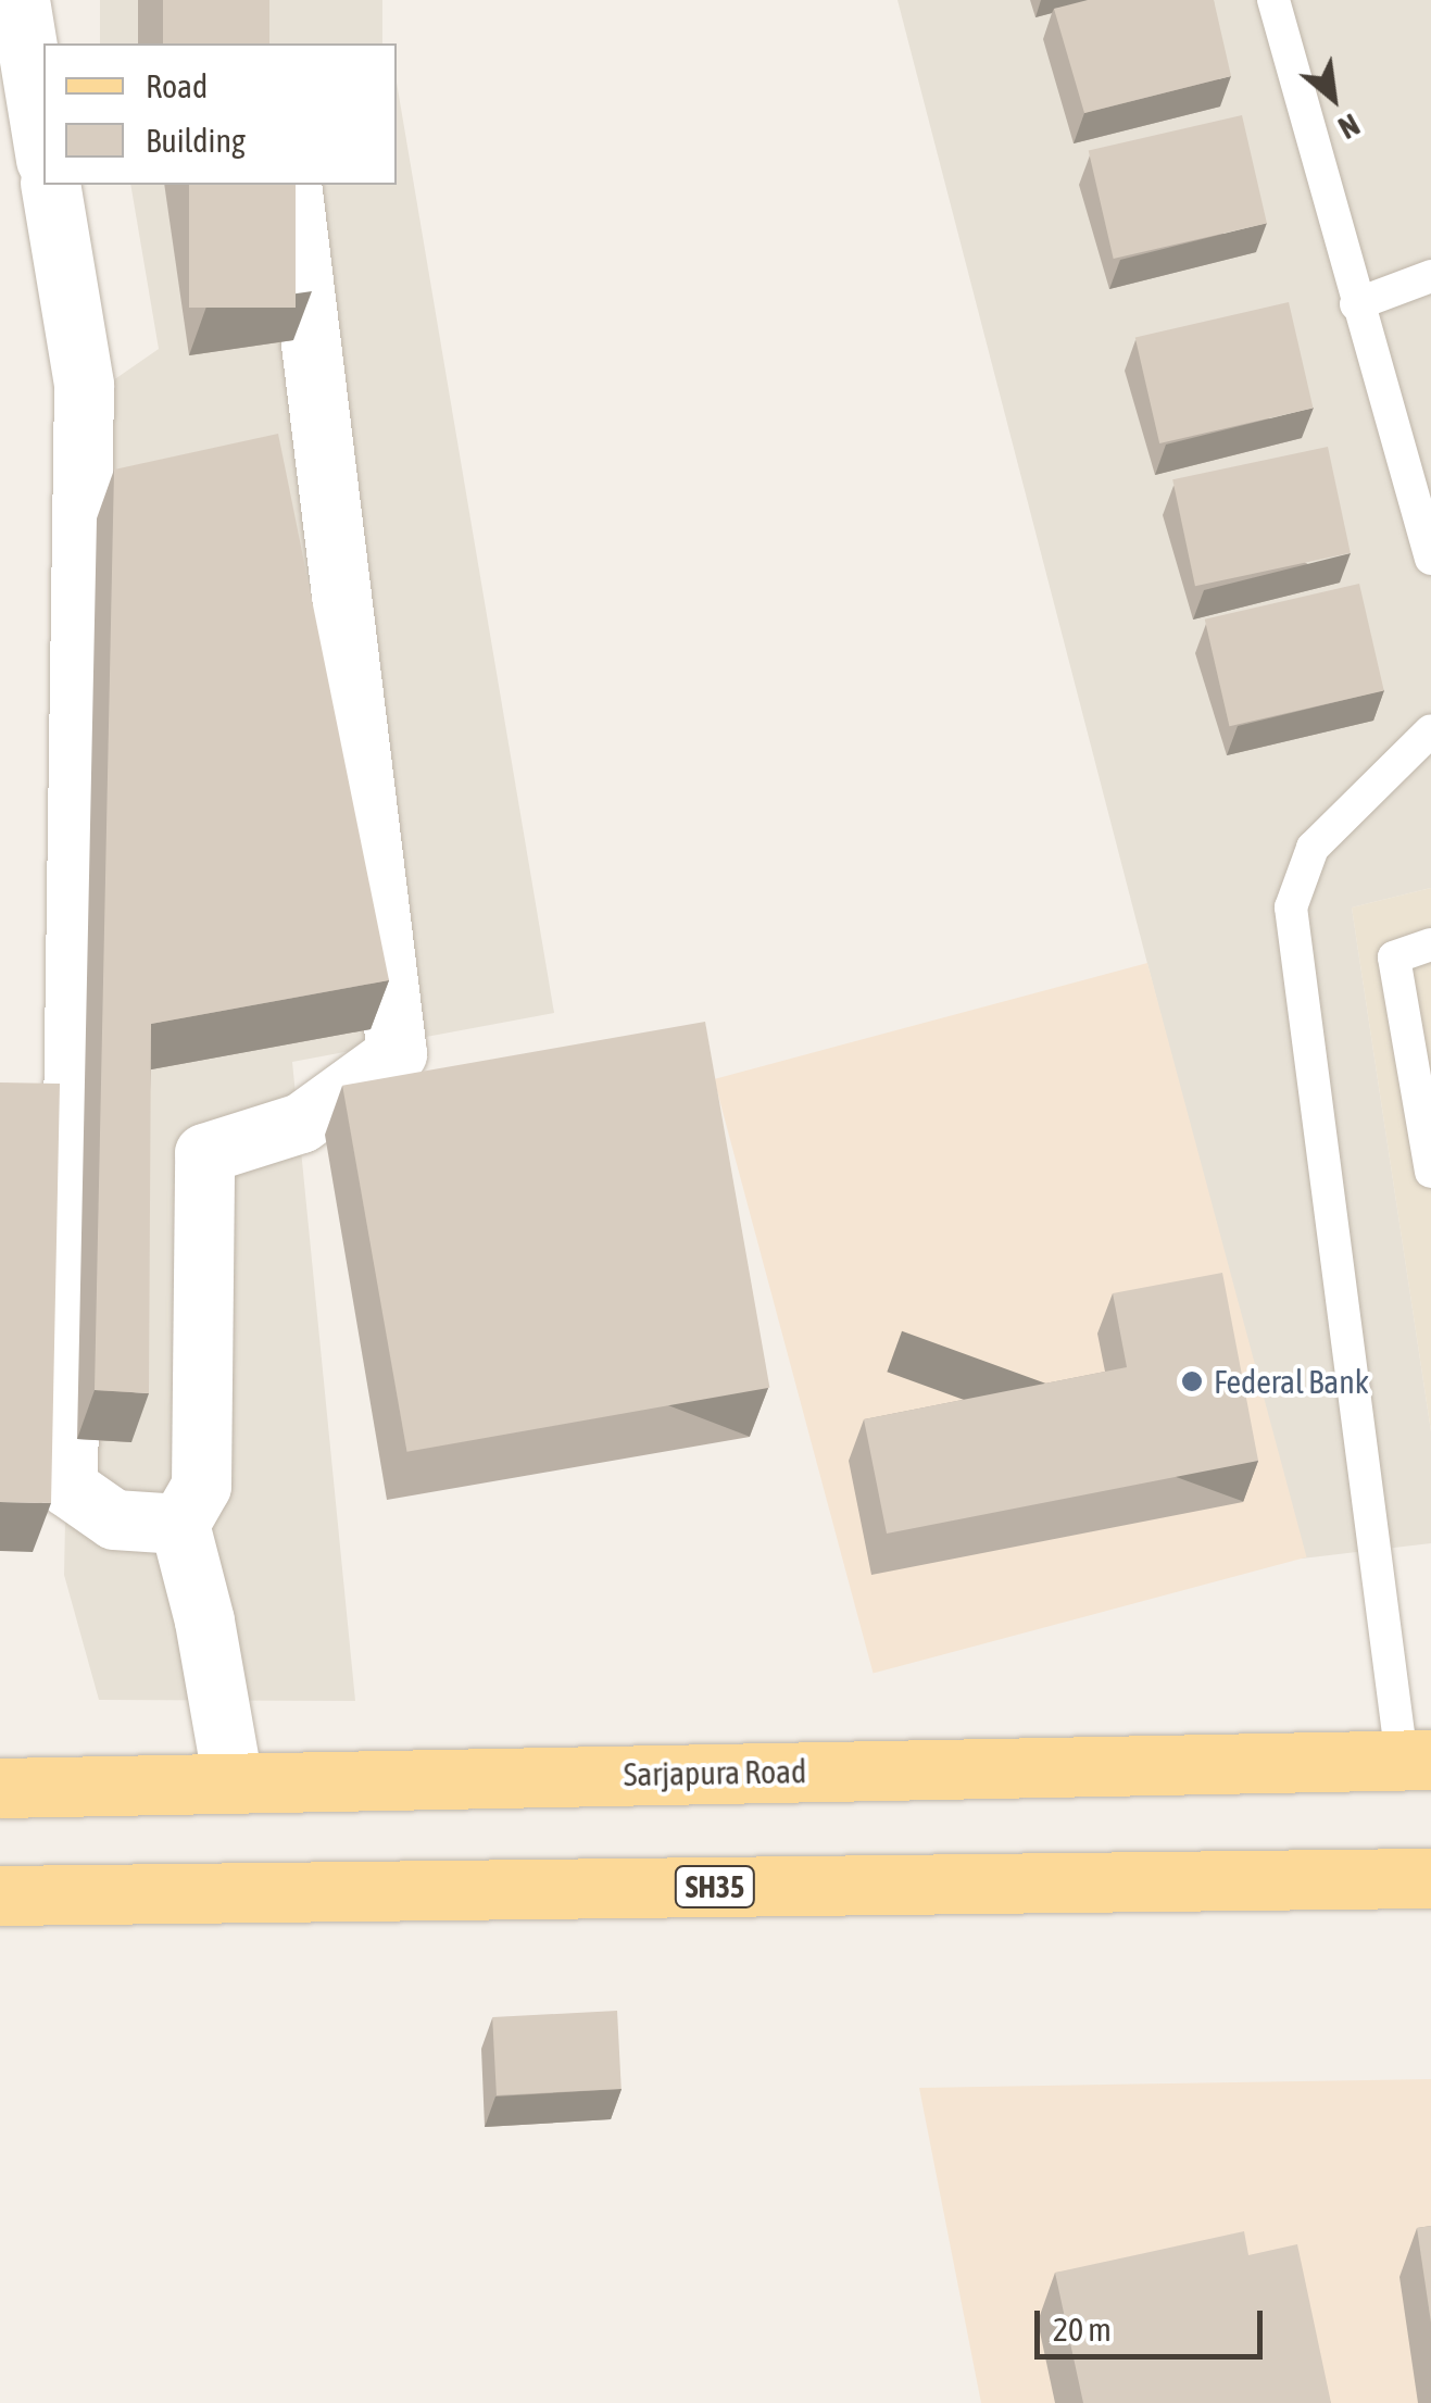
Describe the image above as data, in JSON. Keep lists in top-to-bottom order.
{
  "streets": {
    "main road": ["Sarjapura Road", "SH35"]
  },
  "places": ["Federal Bank"],
  "legend": ["Road", "Building"],
  "scale_bar": "20 m",
  "north": "bottom right"
}
